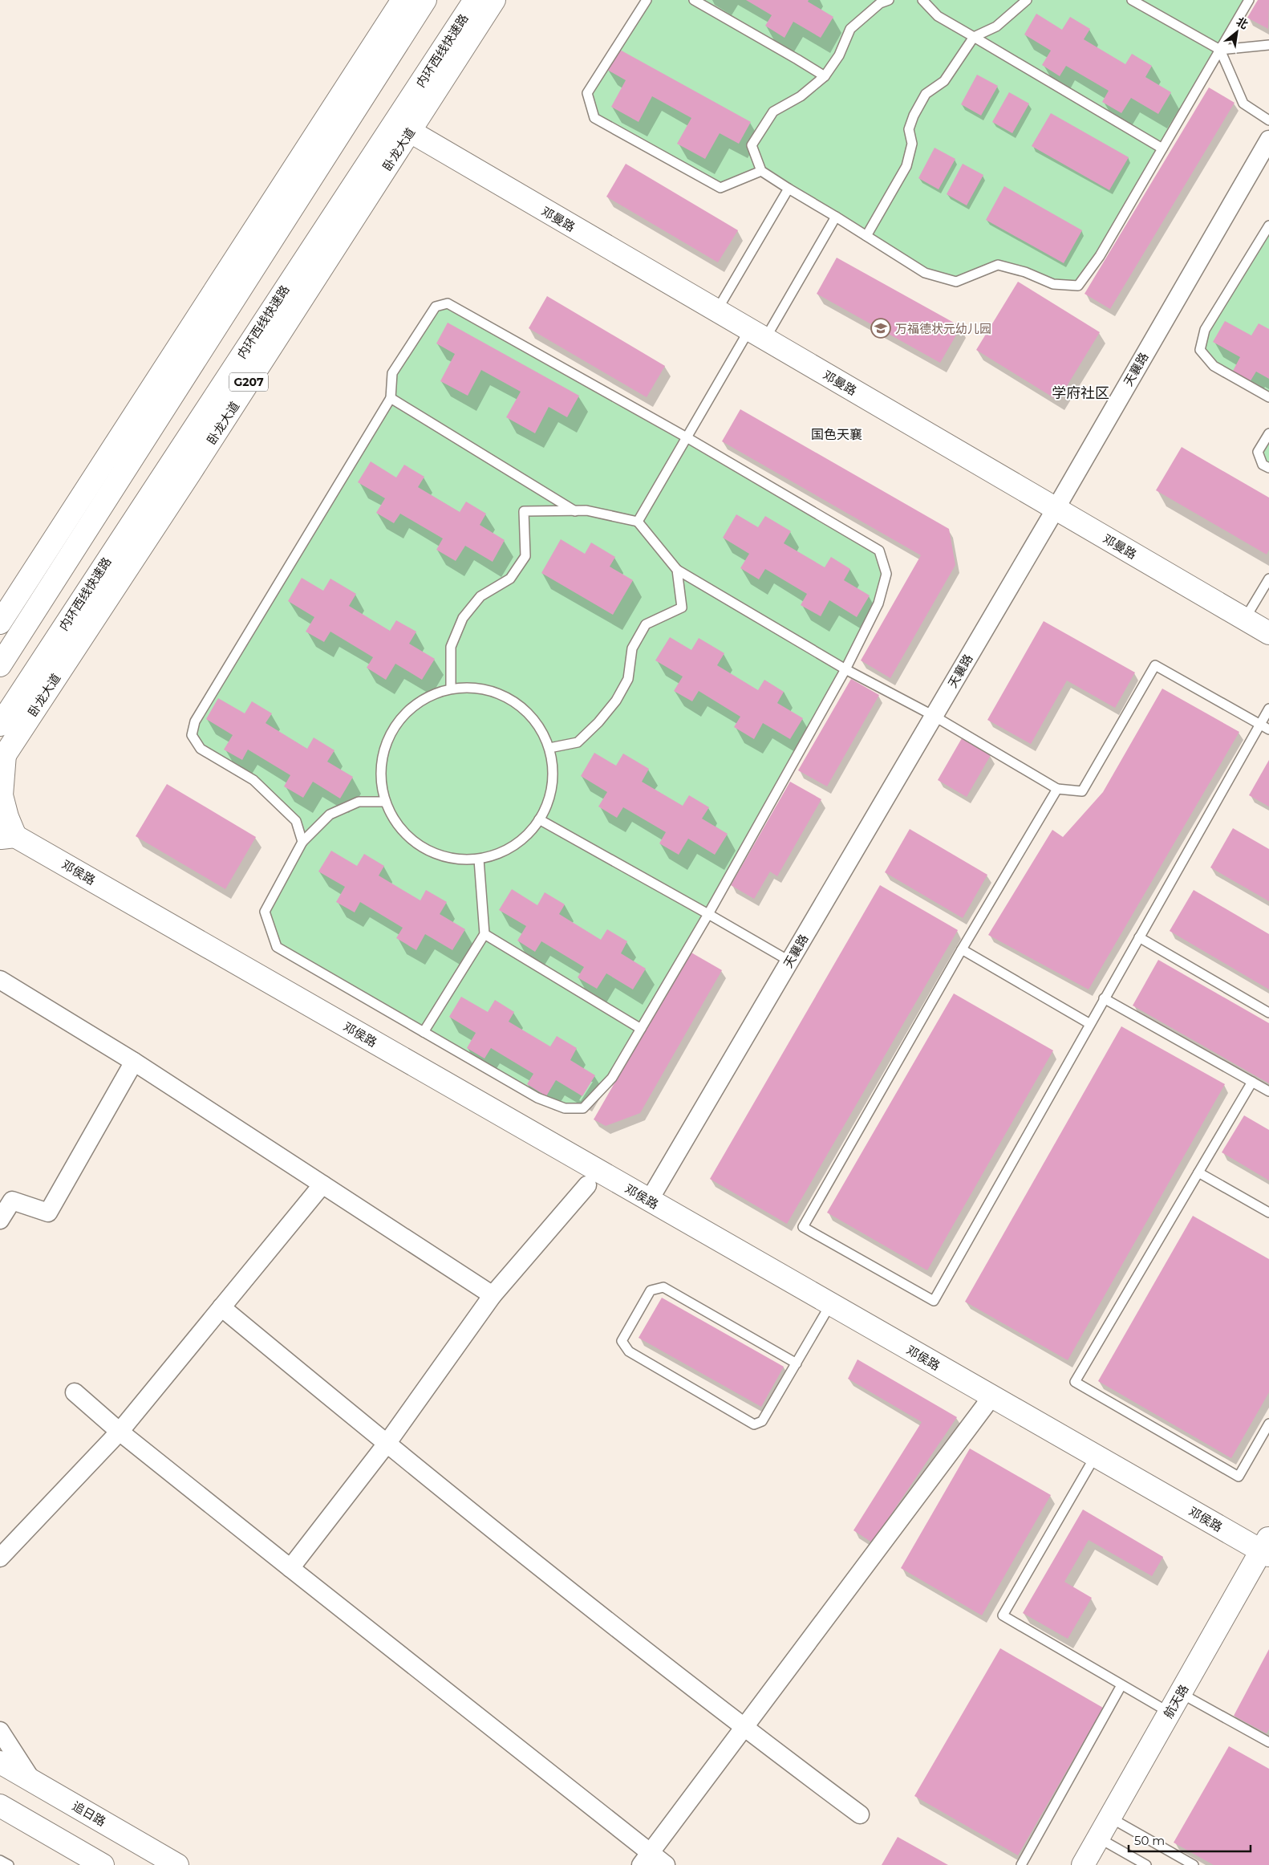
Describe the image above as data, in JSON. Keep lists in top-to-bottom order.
{
  "streets": {
    "main road": [
      "内环西线快速路",
      "卧龙大道",
      "邓曼路",
      "G207",
      "邓侯路",
      "航天路",
      "追日路"
    ],
    "street": ["天襄路"]
  },
  "crossings": [
    ["卧龙大道", "邓曼路"],
    ["邓曼路", "天襄路"],
    ["天襄路", "邓侯路"],
    ["邓侯路", "航天路"]
  ],
  "districts": ["学府社区", "国色天襄"],
  "places": {
    "school or university": ["万福德状元幼儿园"]
  },
  "scale_bar": "50 m",
  "north": "top right"
}
